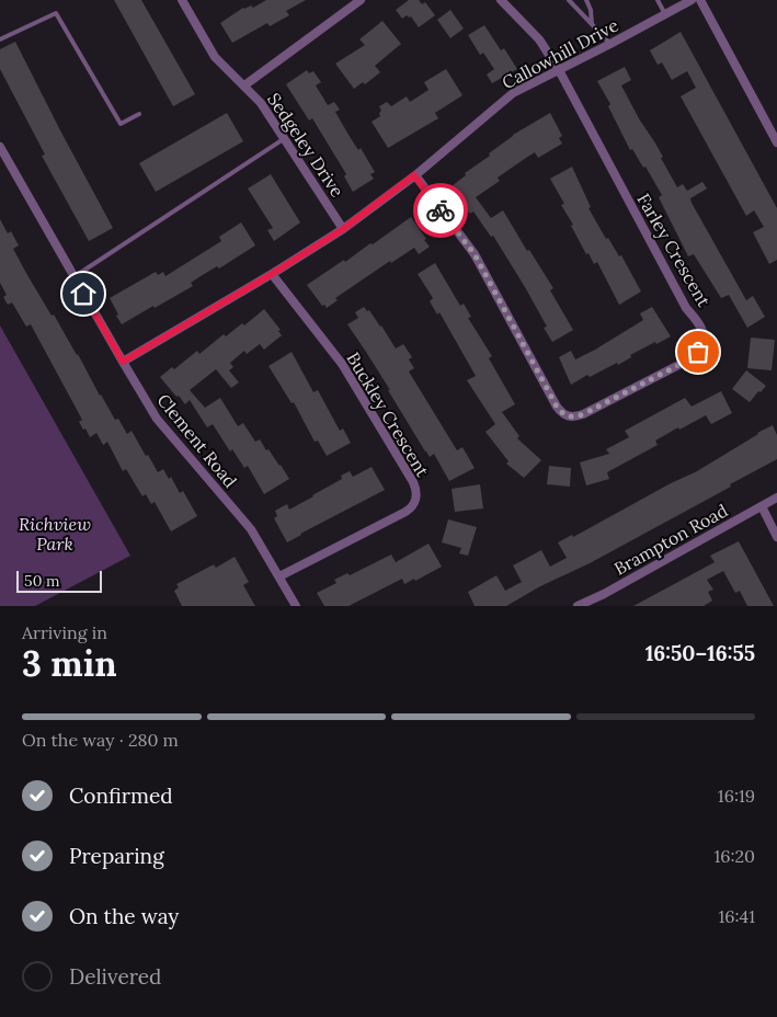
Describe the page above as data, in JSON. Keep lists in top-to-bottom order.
{
  "streets": {
    "street": [
      "Callowhill Drive",
      "Sedgeley Drive",
      "Farley Crescent",
      "Buckley Crescent",
      "Clement Road",
      "Brampton Road"
    ]
  },
  "crossings": [
    ["Callowhill Drive", "Sedgeley Drive"],
    ["Callowhill Drive", "Farley Crescent"],
    ["Callowhill Drive", "Buckley Crescent"],
    ["Callowhill Drive", "Clement Road"],
    ["Buckley Crescent", "Clement Road"]
  ],
  "parks": ["Richview Park"],
  "scale_bar": "50 m",
  "page": {
    "scale": "50 m",
    "heading": ["3 min", "Arriving in", "16:50–16:55"],
    "bar": "On the way · 280 m",
    "list": [
      ["Confirmed", "16:19"],
      ["Preparing", "16:20"],
      ["On the way", "16:41"],
      "Delivered"
    ]
  }
}
